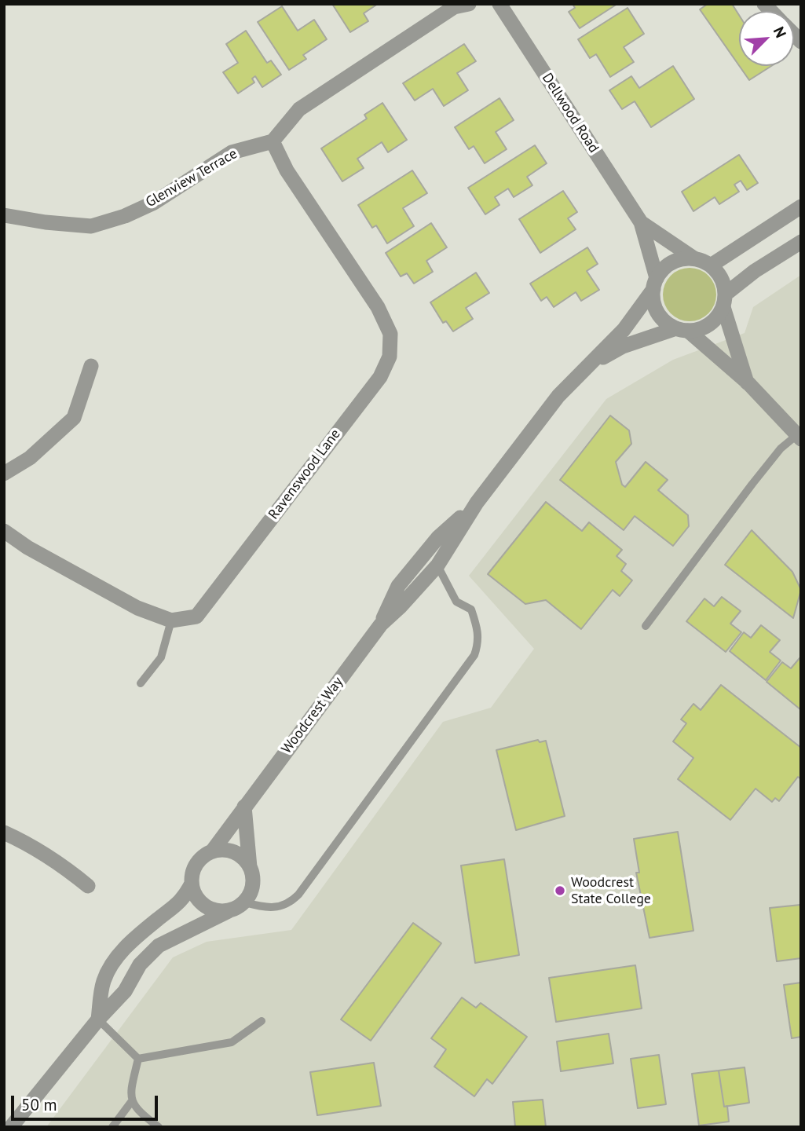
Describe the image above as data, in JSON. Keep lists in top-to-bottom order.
{
  "streets": {
    "street": [
      "Dellwood Road",
      "Glenview Terrace",
      "Ravenswood Lane",
      "Woodcrest Way"
    ]
  },
  "crossings": [
    ["Dellwood Road", "Woodcrest Way"],
    ["Glenview Terrace", "Ravenswood Lane"]
  ],
  "places": ["Woodcrest State College"],
  "scale_bar": "50 m",
  "north": "top right"
}
